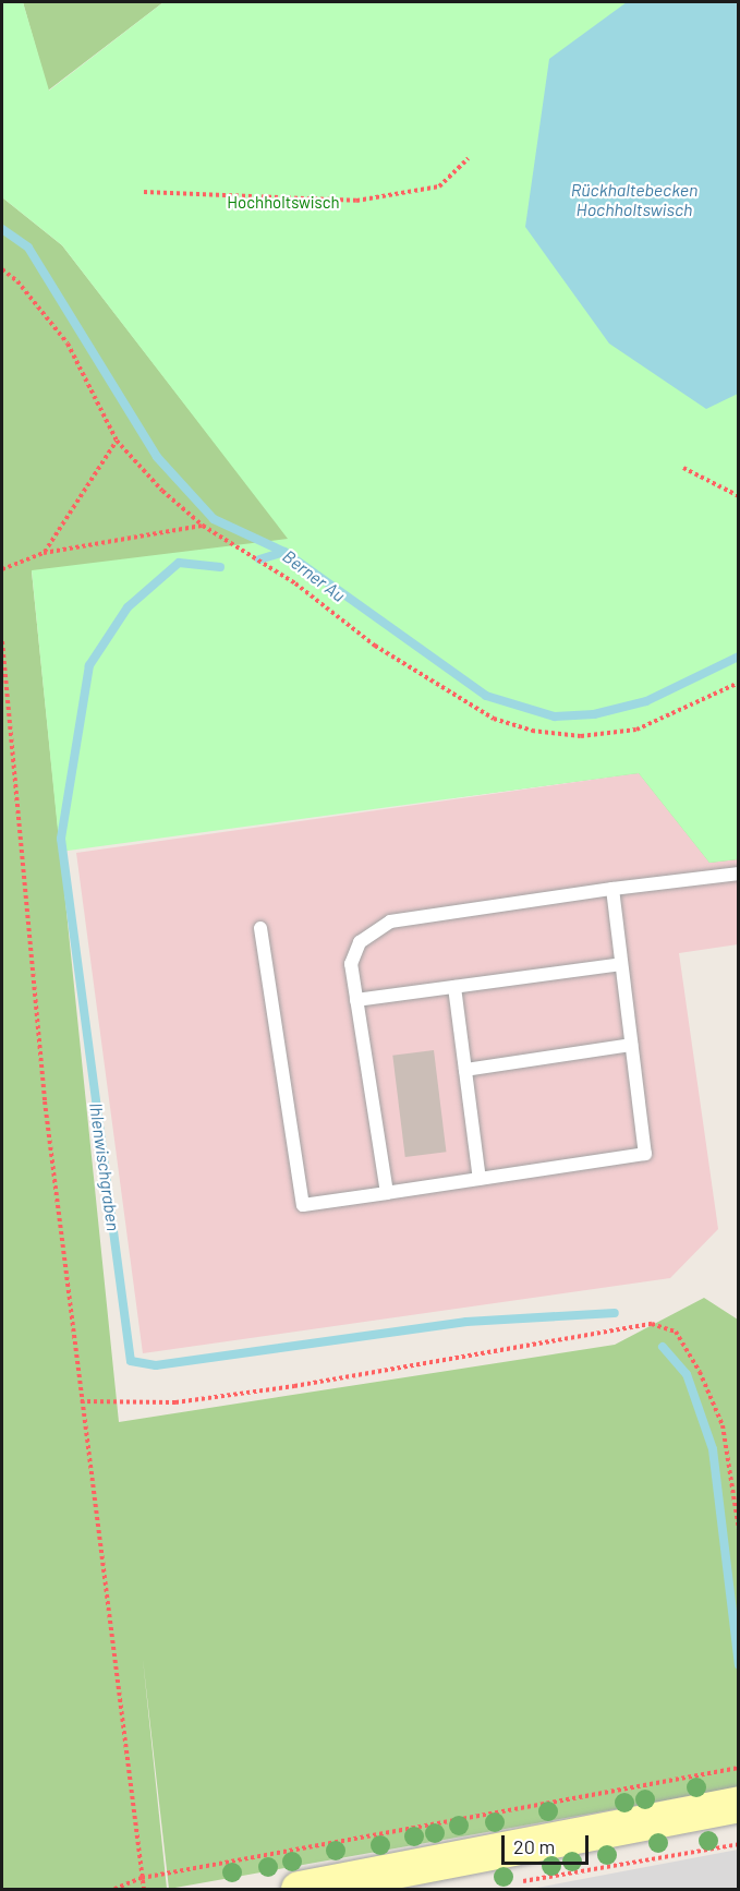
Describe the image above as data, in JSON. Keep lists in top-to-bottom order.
{
  "water": ["Rückhaltebecken Hochholtswisch", "Berner Au", "Ihlenwischgraben"],
  "parks": ["Hochholtswisch"],
  "scale_bar": "20 m"
}
